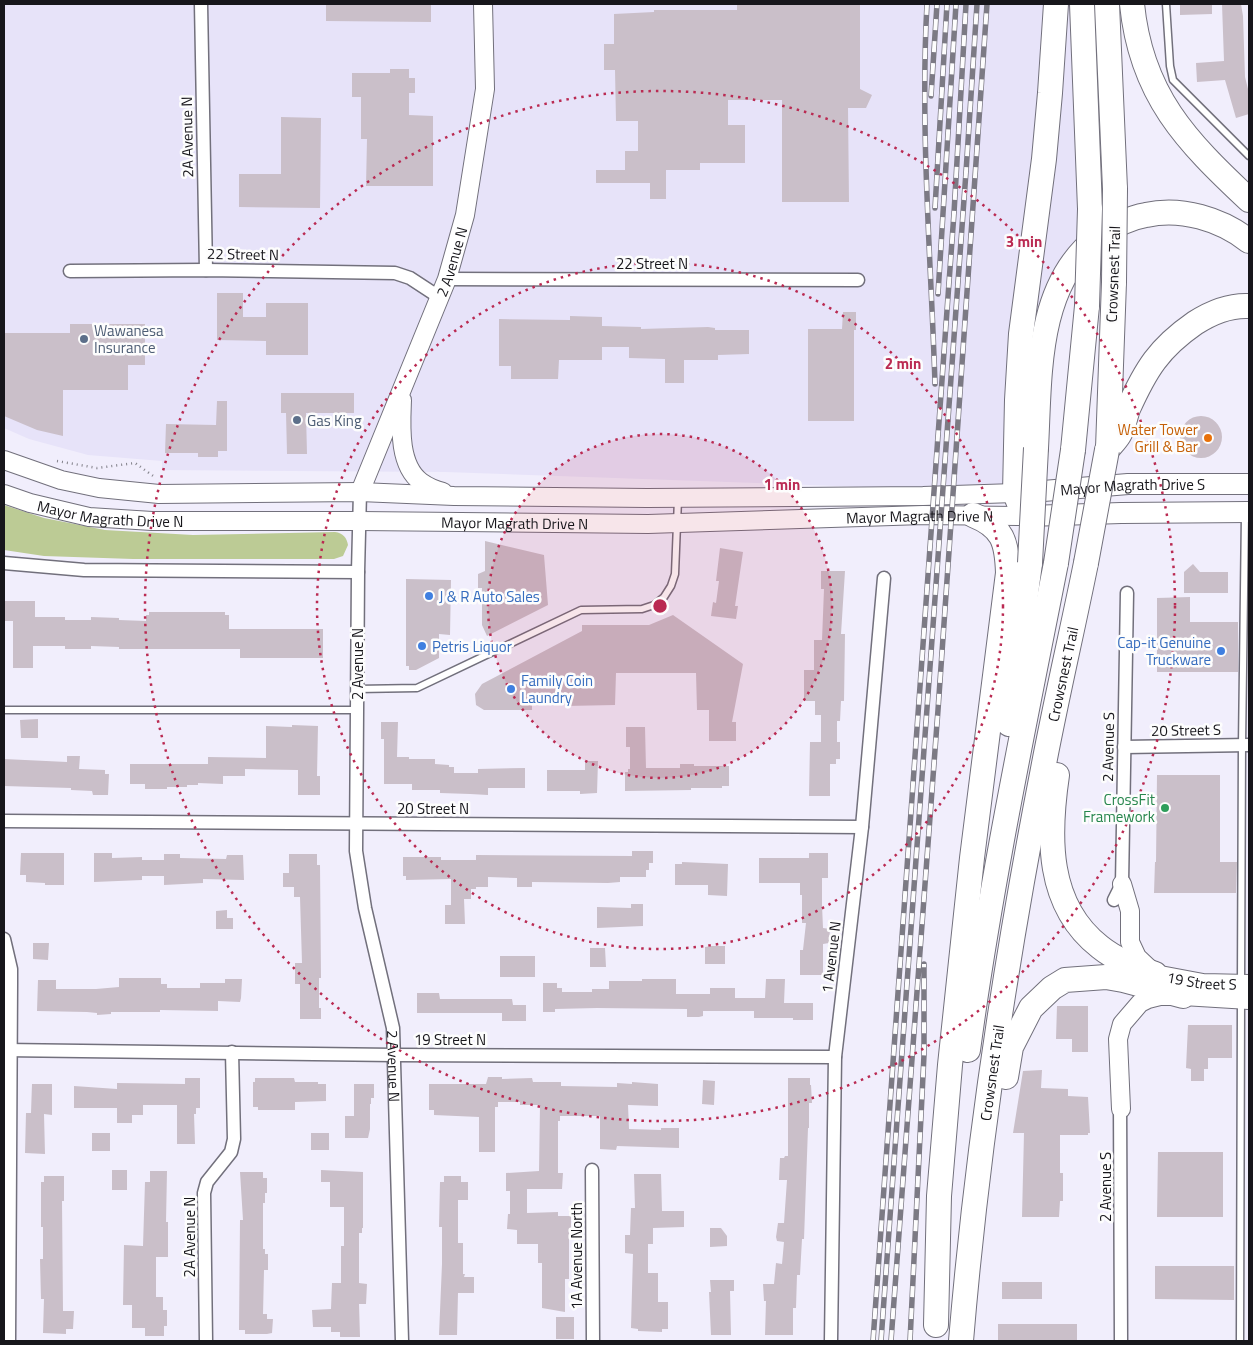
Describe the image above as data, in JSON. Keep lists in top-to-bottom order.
{
  "streets": {
    "highway": ["Crowsnest Trail"],
    "main road": [
      "2 Avenue N",
      "Mayor Magrath Drive S",
      "Mayor Magrath Drive N",
      "19 Street S"
    ],
    "street": [
      "2A Avenue N",
      "22 Street N",
      "20 Street S",
      "2 Avenue S",
      "20 Street N",
      "1 Avenue N",
      "19 Street N",
      "1A Avenue North"
    ]
  },
  "crossings": [
    ["2A Avenue N", "22 Street N"],
    ["2A Avenue N", "19 Street N"],
    ["22 Street N", "2 Avenue N"],
    ["2 Avenue N", "Mayor Magrath Drive N"],
    ["2 Avenue N", "20 Street N"],
    ["2 Avenue N", "19 Street N"],
    ["Mayor Magrath Drive S", "Mayor Magrath Drive N"],
    ["20 Street S", "2 Avenue S"],
    ["2 Avenue S", "19 Street S"],
    ["20 Street N", "1 Avenue N"],
    ["1 Avenue N", "19 Street N"]
  ],
  "places": [
    "Wawanesa Insurance",
    "Gas King",
    "Water Tower Grill & Bar",
    "J & R Auto Sales",
    "Petris Liquor",
    "Cap-it Genuine Truckware",
    "Family Coin Laundry",
    "CrossFit Framework"
  ],
  "rings": ["3 min", "2 min", "1 min"]
}
